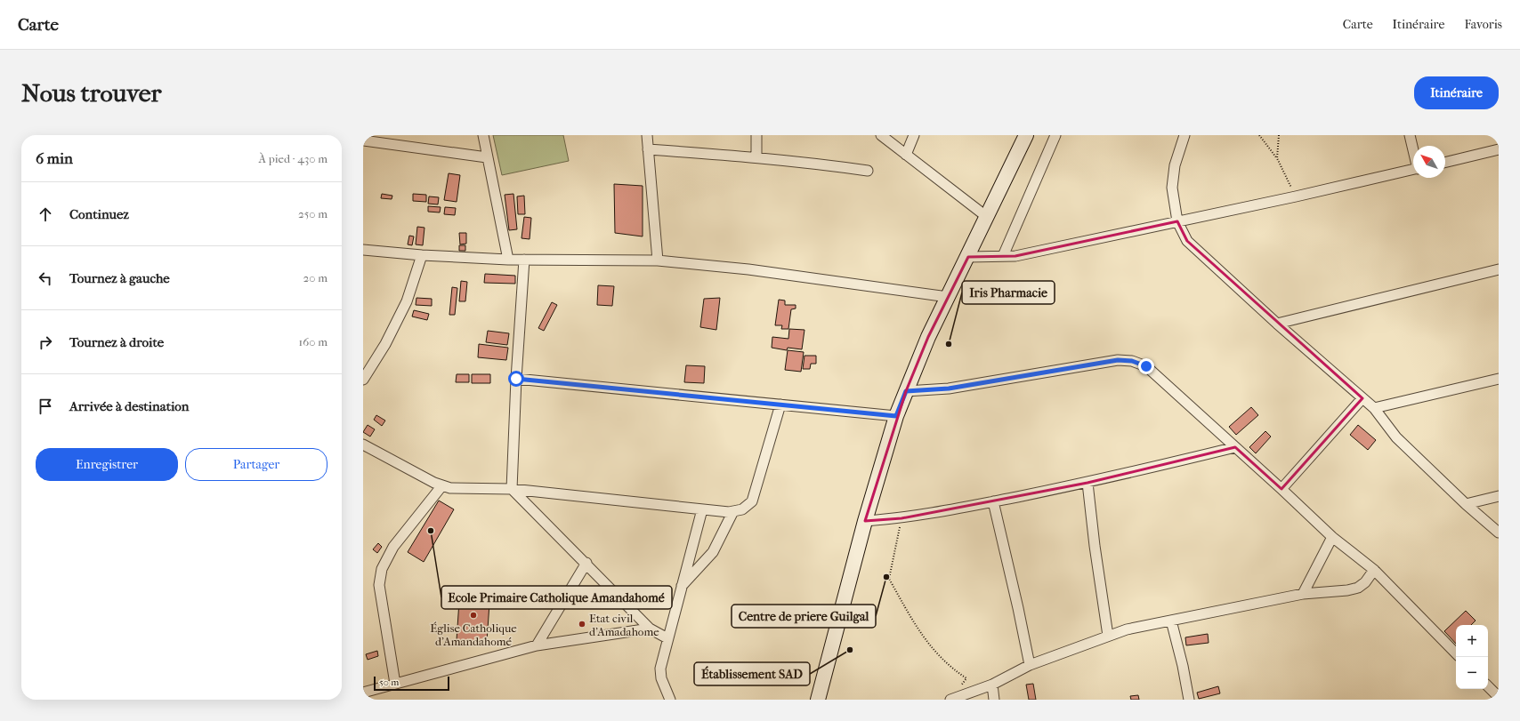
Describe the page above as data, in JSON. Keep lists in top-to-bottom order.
{
  "places": [
    "Iris Pharmacie",
    "Ecole Primaire Catholique Amandahomé",
    "Centre de priere Guilgal",
    "Église Catholique d'Amandahomé",
    "Etat civil d'Amadahome",
    "Établissement SAD"
  ],
  "scale_bar": "50 m",
  "north": "top left",
  "page": {
    "header": "Carte",
    "nav": ["Carte", "Itinéraire", "Favoris"],
    "buttons": [
      "Itinéraire",
      ["Enregistrer", "Partager"]
    ],
    "title": "Nous trouver",
    "heading": ["6 min", "À pied · 430 m"],
    "list": [
      ["Continuez", "250 m"],
      ["Tournez à gauche", "20 m"],
      ["Tournez à droite", "160 m"],
      "Arrivée à destination"
    ],
    "map_buttons": ["+", "−"],
    "scale": "50 m"
  }
}
